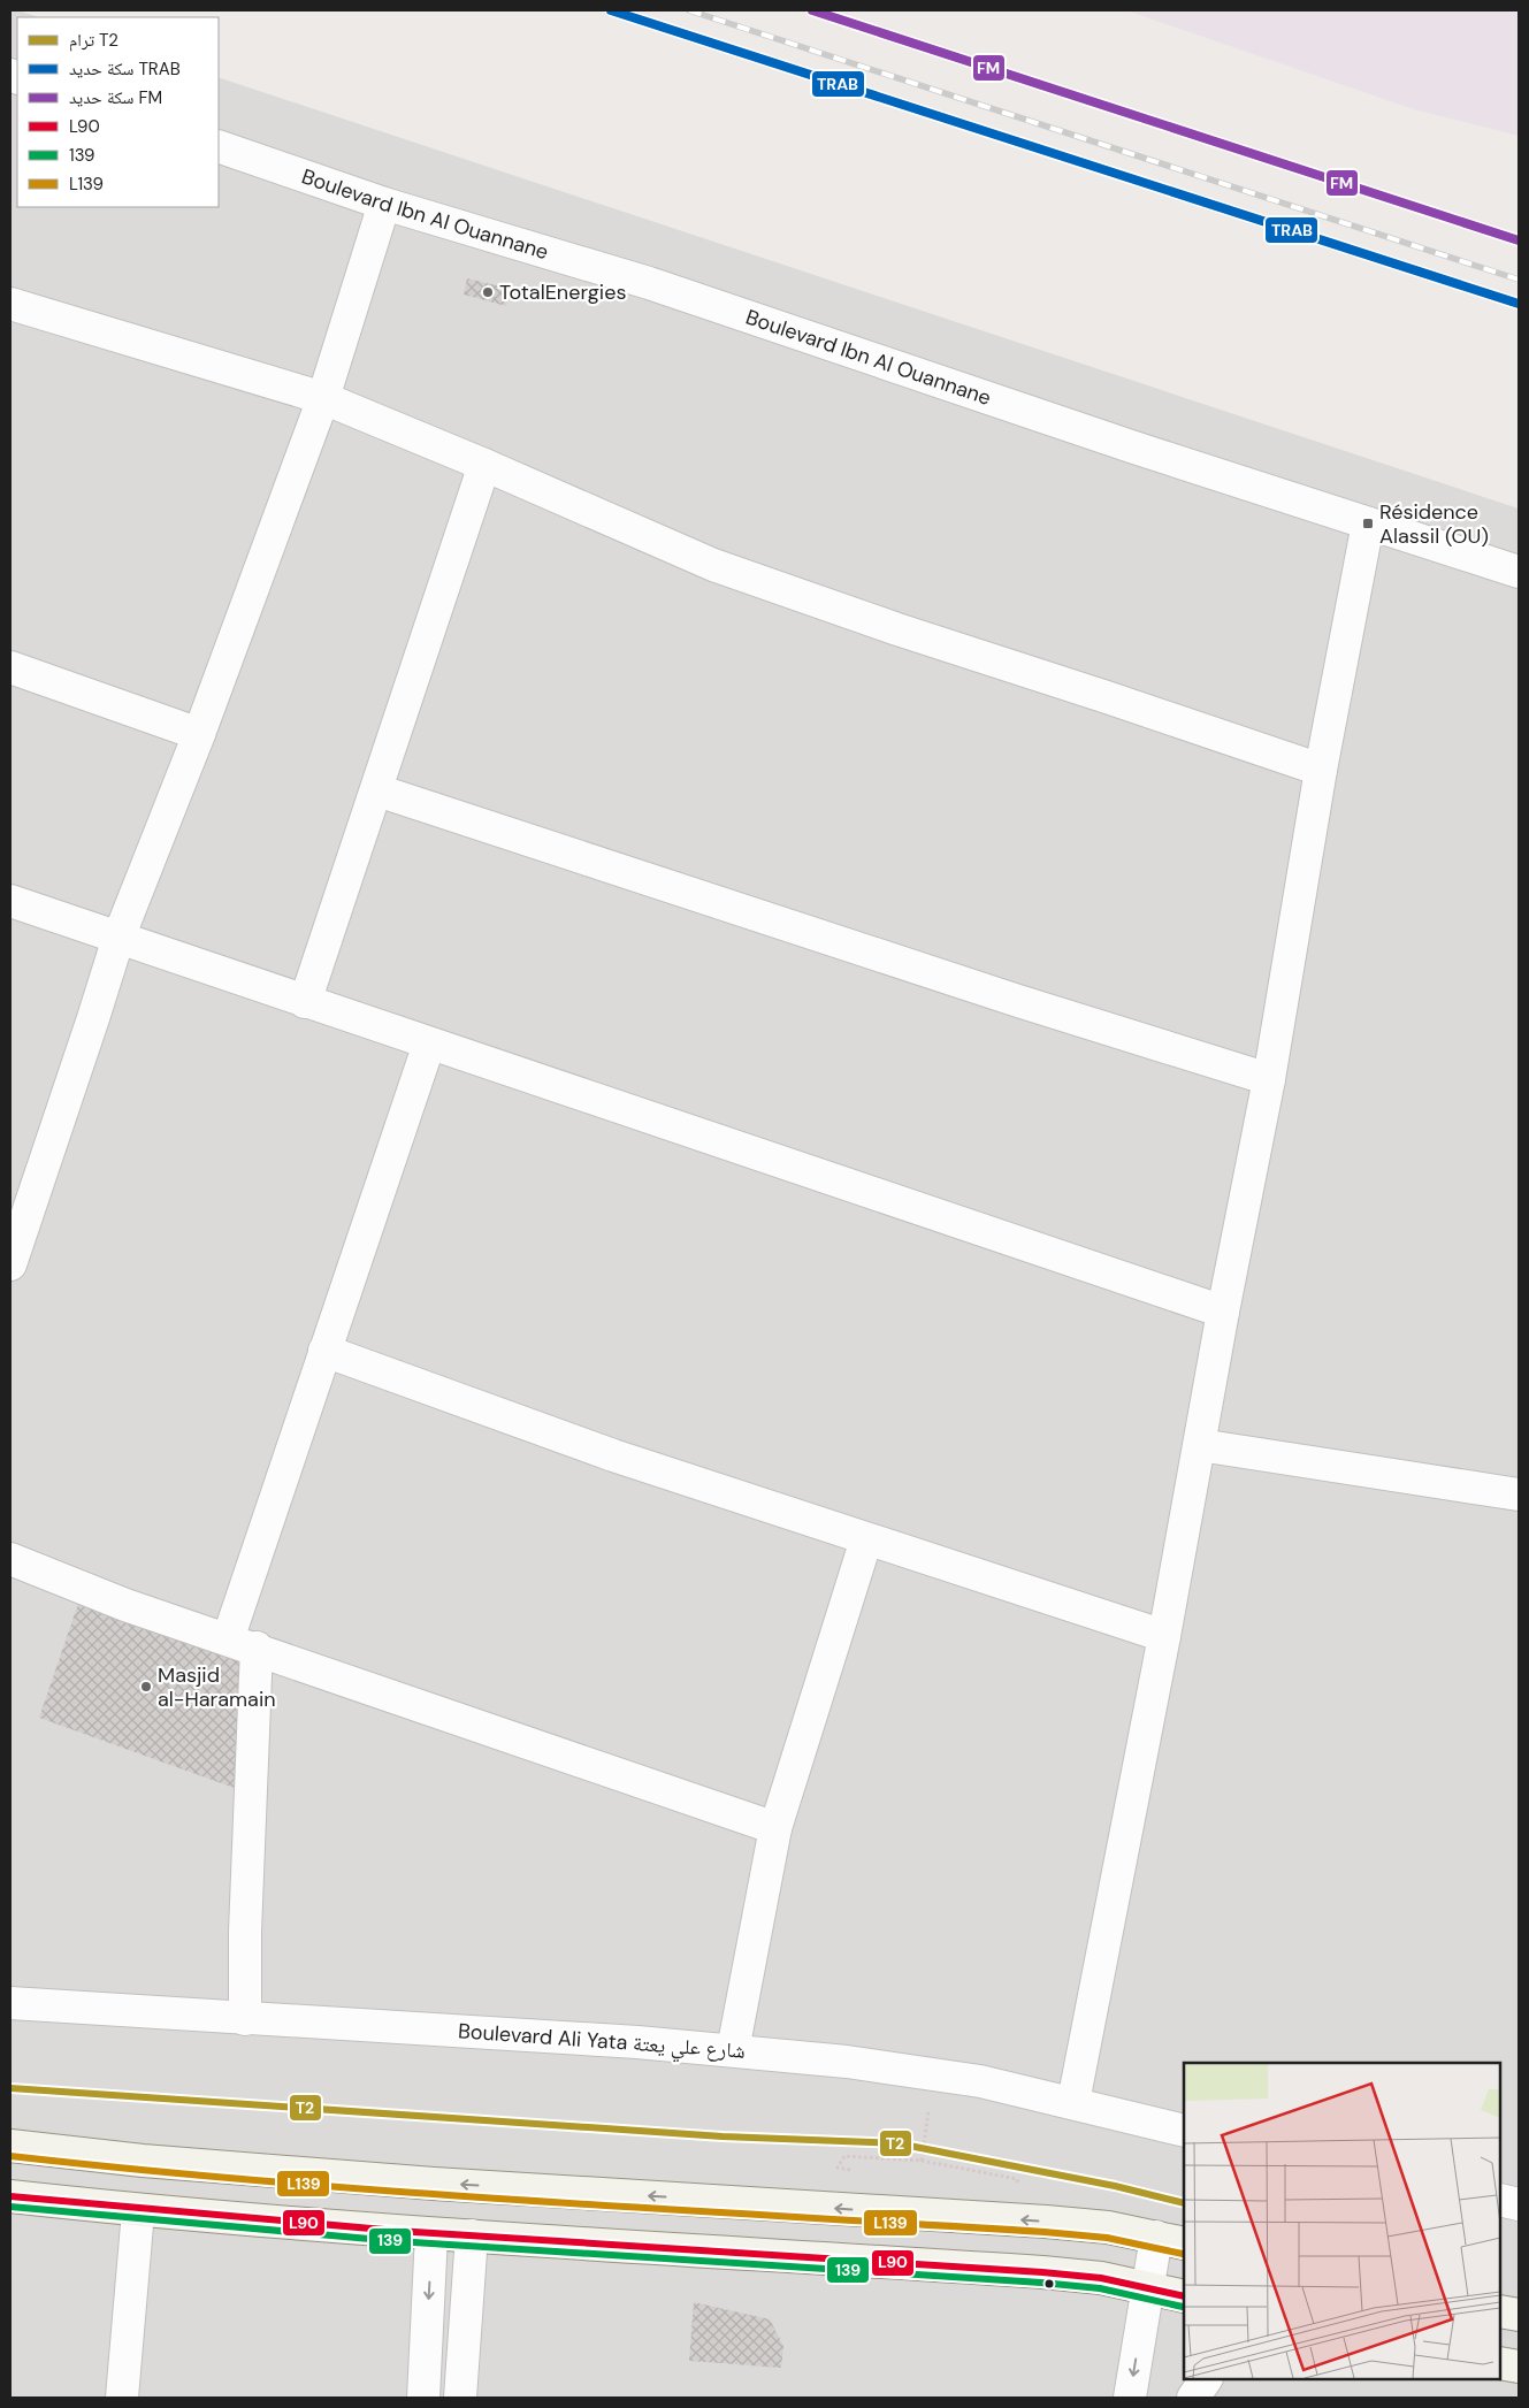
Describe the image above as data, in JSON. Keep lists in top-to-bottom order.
{
  "streets": {
    "street": ["Boulevard Ibn Al Ouannane", "Boulevard Ali Yata شارع علي يعتة"]
  },
  "places": {
    "other": ["TotalEnergies", "Masjid al-Haramain"],
    "transit": ["Résidence Alassil (OU)"]
  },
  "lines": [
    "rail line TRAB",
    "rail line FM",
    "tram line T2",
    "transit line L139",
    "transit line L90",
    "transit line 139"
  ],
  "legend": [
    "ترام T2",
    "سكة حديد TRAB",
    "سكة حديد FM",
    "L90",
    "139",
    "L139"
  ]
}
